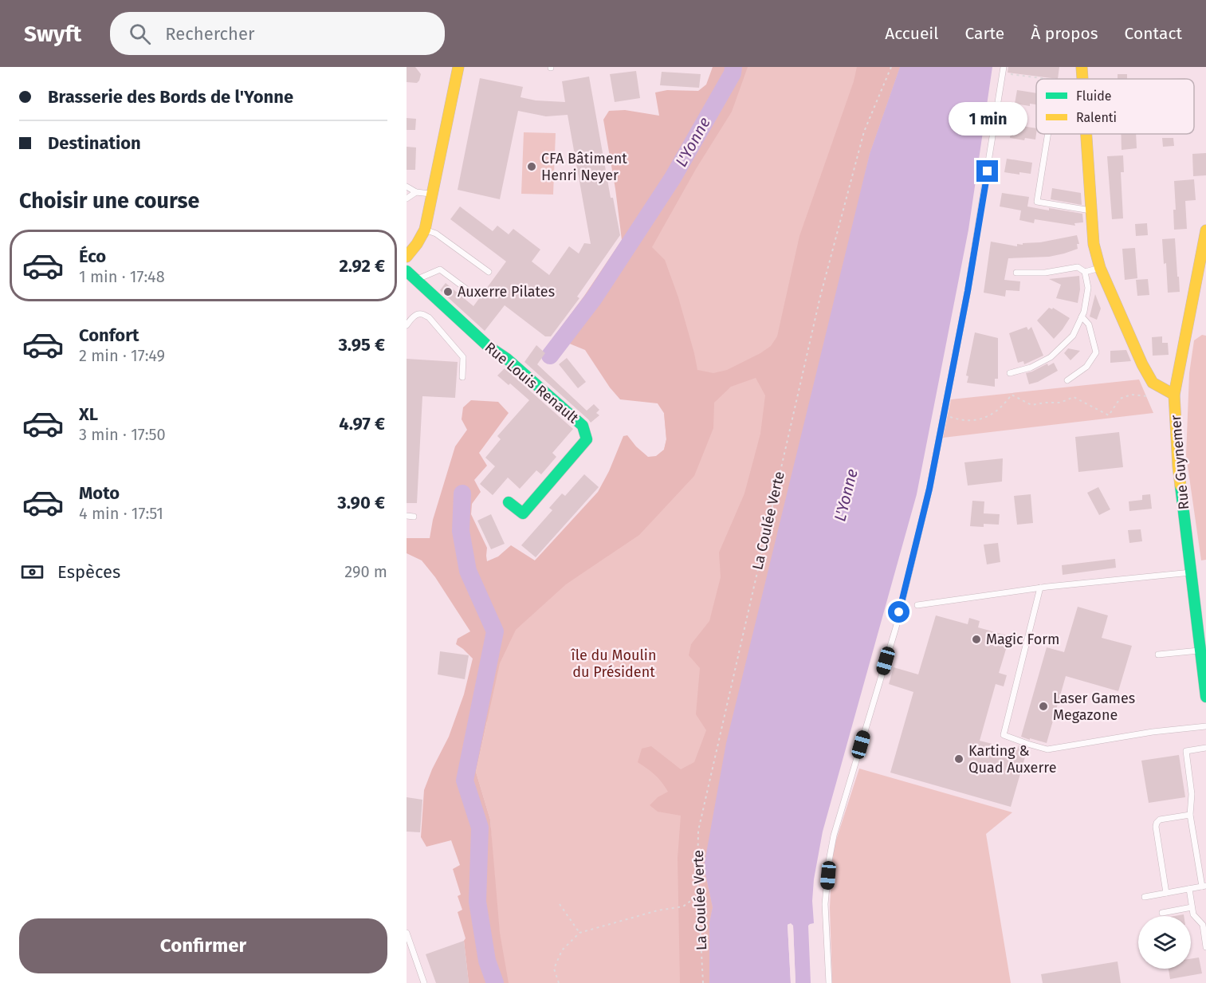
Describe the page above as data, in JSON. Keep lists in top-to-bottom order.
{
  "streets": {
    "street": ["Rue Louis Renault", "Rue Guynemer"],
    "path": ["La Coulée Verte"]
  },
  "water": ["L'Yonne"],
  "parks": ["île du Moulin du Président"],
  "places": [
    "CFA Bâtiment Henri Neyer",
    "Auxerre Pilates",
    "Magic Form",
    "Laser Games Megazone",
    "Karting & Quad Auxerre"
  ],
  "legend": ["Fluide", "Ralenti"],
  "page": {
    "header": "Swyft",
    "search": "Rechercher",
    "nav": [
      "Accueil",
      "Carte",
      "À propos",
      "Contact"
    ],
    "banner": ["Brasserie des Bords de l'Yonne", "Destination"],
    "bubble": "1 min",
    "heading": "Choisir une course",
    "list": [
      {
        "name": "Éco",
        "note": "1 min · 17:48",
        "value": "2.92 €"
      },
      {
        "name": "Confort",
        "note": "2 min · 17:49",
        "value": "3.95 €"
      },
      {
        "name": "XL",
        "note": "3 min · 17:50",
        "value": "4.97 €"
      },
      {
        "name": "Moto",
        "note": "4 min · 17:51",
        "value": "3.90 €"
      }
    ],
    "pay": ["Espèces", "290 m"],
    "buttons": "Confirmer"
  }
}
